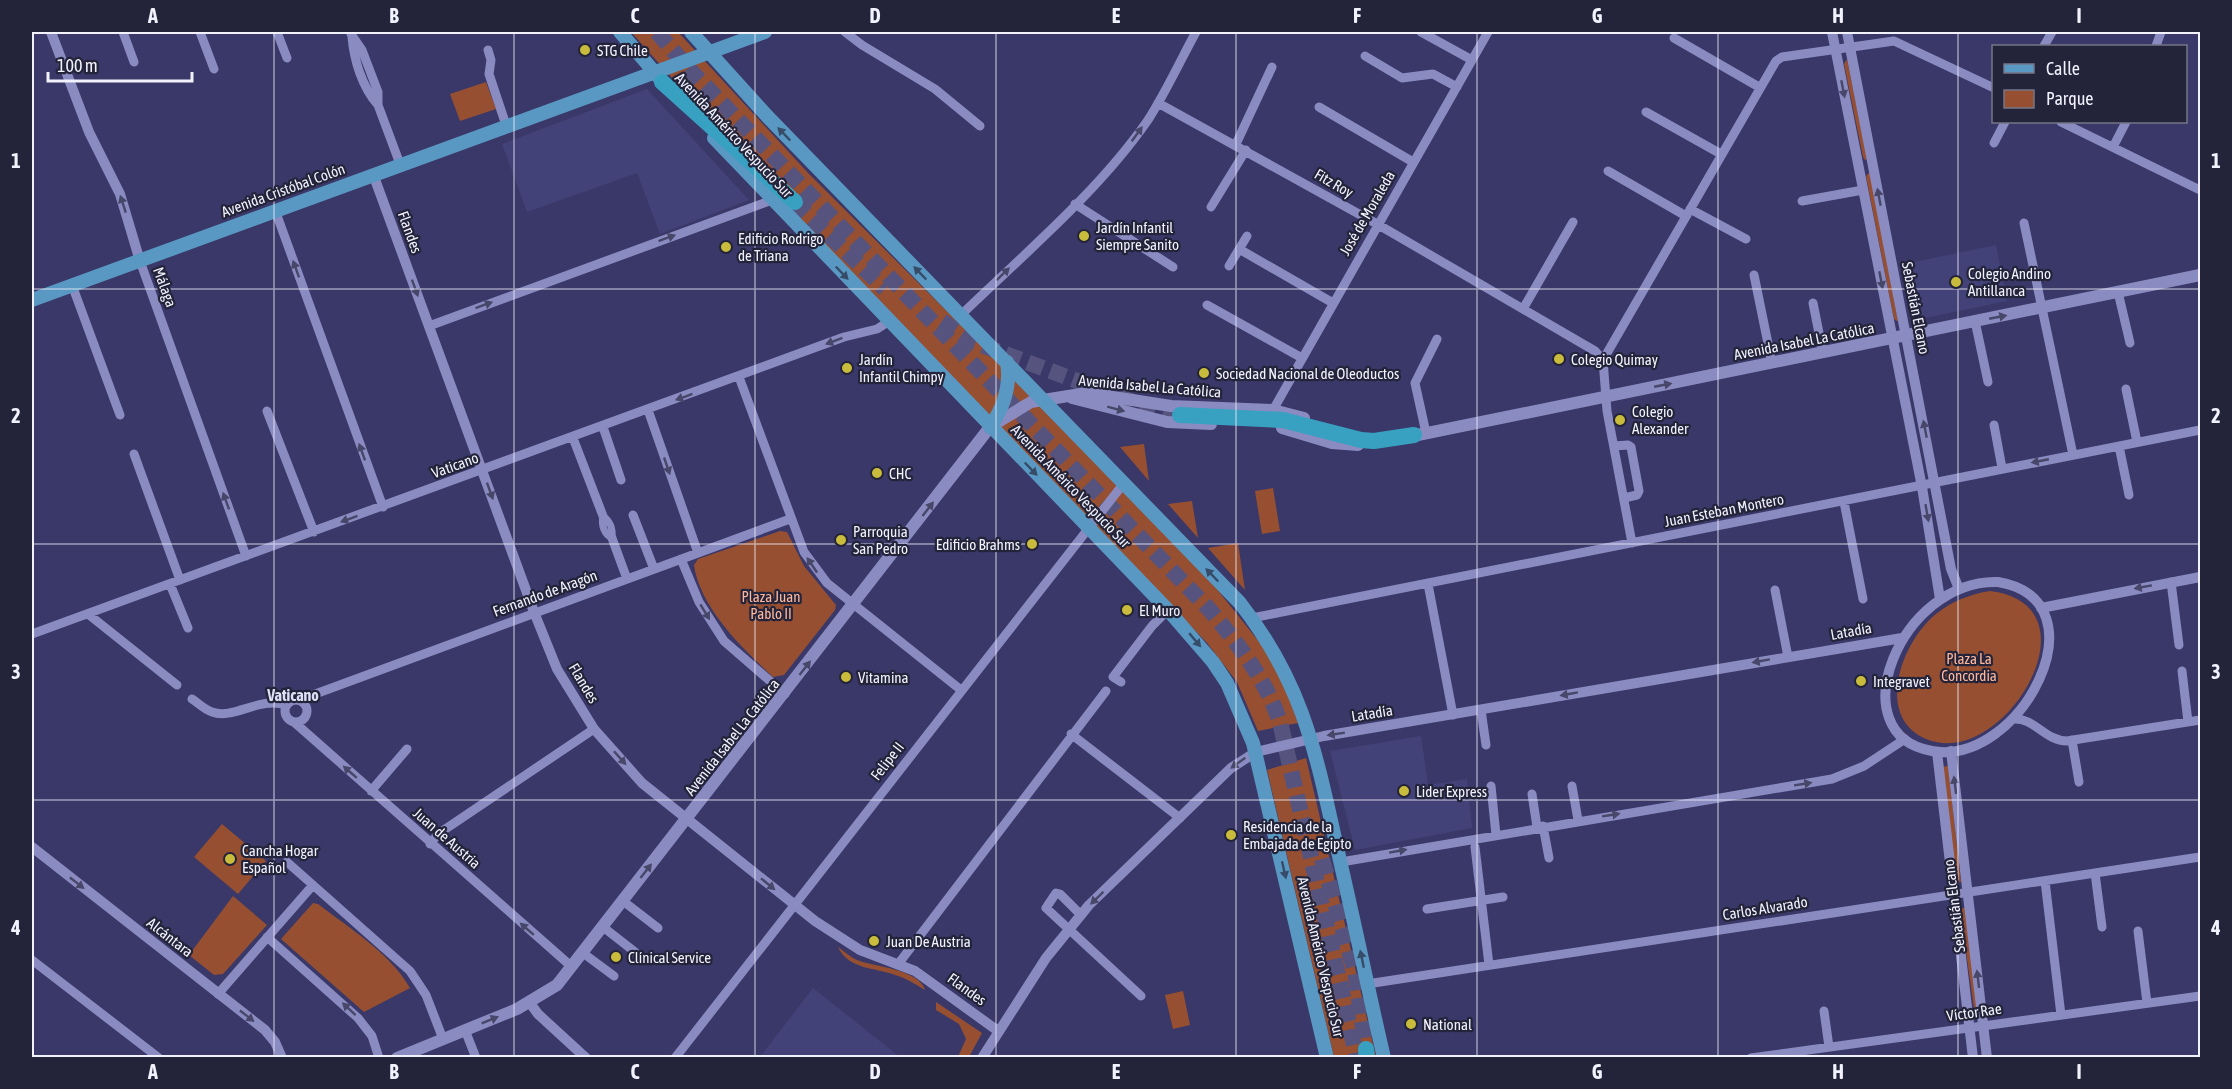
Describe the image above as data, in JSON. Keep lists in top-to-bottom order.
{
  "streets": {
    "main road": ["Avenida Américo Vespucio Sur", "Avenida Cristóbal Colón", "Avenida Isabel La Católica"],
    "street": [
      "Fitz Roy",
      "José de Moraleda",
      "Flandes",
      "Málaga",
      "Sebastián Elcano",
      "Vaticano",
      "Juan Esteban Montero",
      "Fernando de Aragón",
      "Latadía",
      "Felipe II",
      "Juan de Austria",
      "Carlos Alvarado",
      "Alcántara",
      "Víctor Rae"
    ]
  },
  "crossings": [
    ["Avenida Américo Vespucio Sur", "Avenida Cristóbal Colón"],
    ["Avenida Américo Vespucio Sur", "Avenida Isabel La Católica"],
    ["Avenida Américo Vespucio Sur", "Vaticano"],
    ["Avenida Américo Vespucio Sur", "Latadía"],
    ["Avenida Américo Vespucio Sur", "Felipe II"],
    ["Fitz Roy", "José de Moraleda"],
    ["Avenida Cristóbal Colón", "Flandes"],
    ["Avenida Cristóbal Colón", "Málaga"],
    ["José de Moraleda", "Avenida Isabel La Católica"],
    ["Flandes", "Avenida Isabel La Católica"],
    ["Flandes", "Vaticano"],
    ["Flandes", "Fernando de Aragón"],
    ["Flandes", "Latadía"],
    ["Flandes", "Felipe II"],
    ["Málaga", "Vaticano"],
    ["Sebastián Elcano", "Avenida Isabel La Católica"],
    ["Sebastián Elcano", "Juan Esteban Montero"],
    ["Sebastián Elcano", "Latadía"],
    ["Sebastián Elcano", "Carlos Alvarado"],
    ["Sebastián Elcano", "Víctor Rae"],
    ["Avenida Isabel La Católica", "Juan de Austria"],
    ["Fernando de Aragón", "Juan de Austria"]
  ],
  "one_way": [
    "Flandes",
    "Avenida Isabel La Católica",
    "Vaticano",
    "Latadía",
    "Juan de Austria"
  ],
  "districts": ["Vaticano"],
  "parks": ["Plaza Juan Pablo II", "Plaza La Concordia"],
  "places": [
    "STG Chile",
    "Jardín Infantil Siempre Sanito",
    "Edificio Rodrigo de Triana",
    "Colegio Andino Antillanca",
    "Colegio Quimay",
    "Jardín Infantil Chimpy",
    "Sociedad Nacional de Oleoductos",
    "Colegio Alexander",
    "CHC",
    "Parroquia San Pedro",
    "Edificio Brahms",
    "El Muro",
    "Vitamina",
    "Integravet",
    "Lider Express",
    "Residencia de la Embajada de Egipto",
    "Cancha Hogar Español",
    "Juan De Austria",
    "Clínical Service",
    "National"
  ],
  "legend": ["Calle", "Parque"],
  "scale_bar": "100 m",
  "grid": {
    "columns": [
      "A",
      "B",
      "C",
      "D",
      "E",
      "F",
      "G",
      "H",
      "I"
    ],
    "rows": [
      "1",
      "2",
      "3",
      "4"
    ]
  }
}
